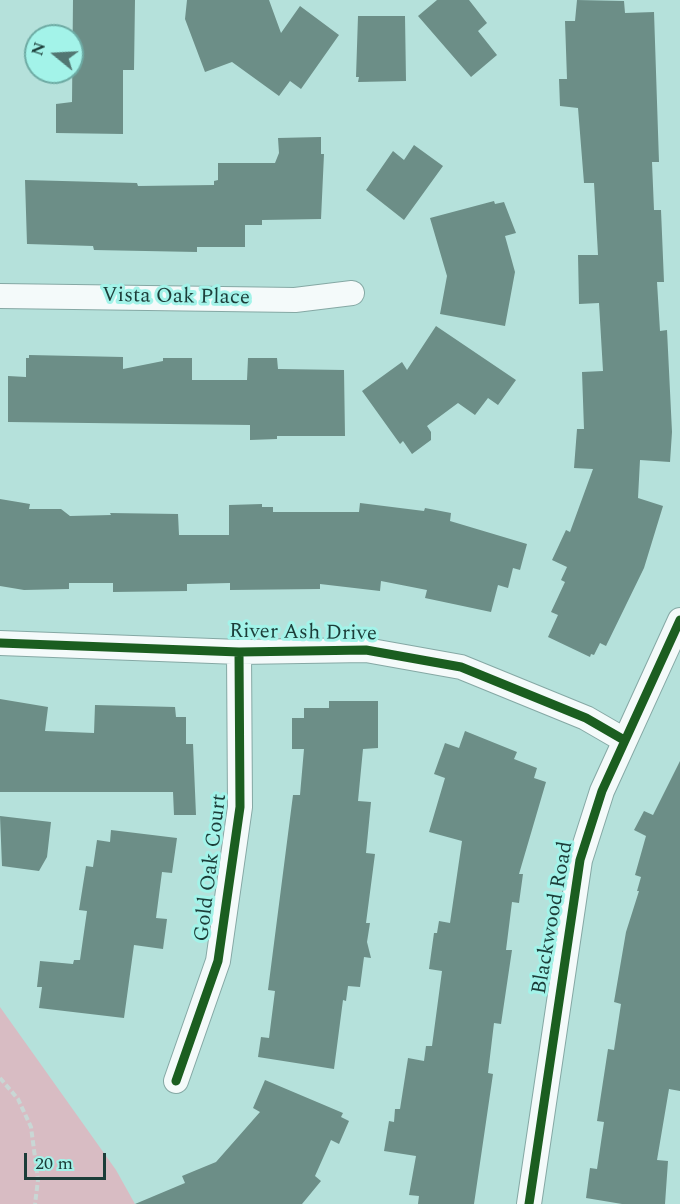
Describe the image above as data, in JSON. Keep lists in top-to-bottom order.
{
  "streets": {
    "street": [
      "Vista Oak Place",
      "River Ash Drive",
      "Gold Oak Court",
      "Blackwood Road"
    ]
  },
  "crossings": [
    ["River Ash Drive", "Gold Oak Court"],
    ["River Ash Drive", "Blackwood Road"]
  ],
  "scale_bar": "20 m",
  "north": "left"
}
